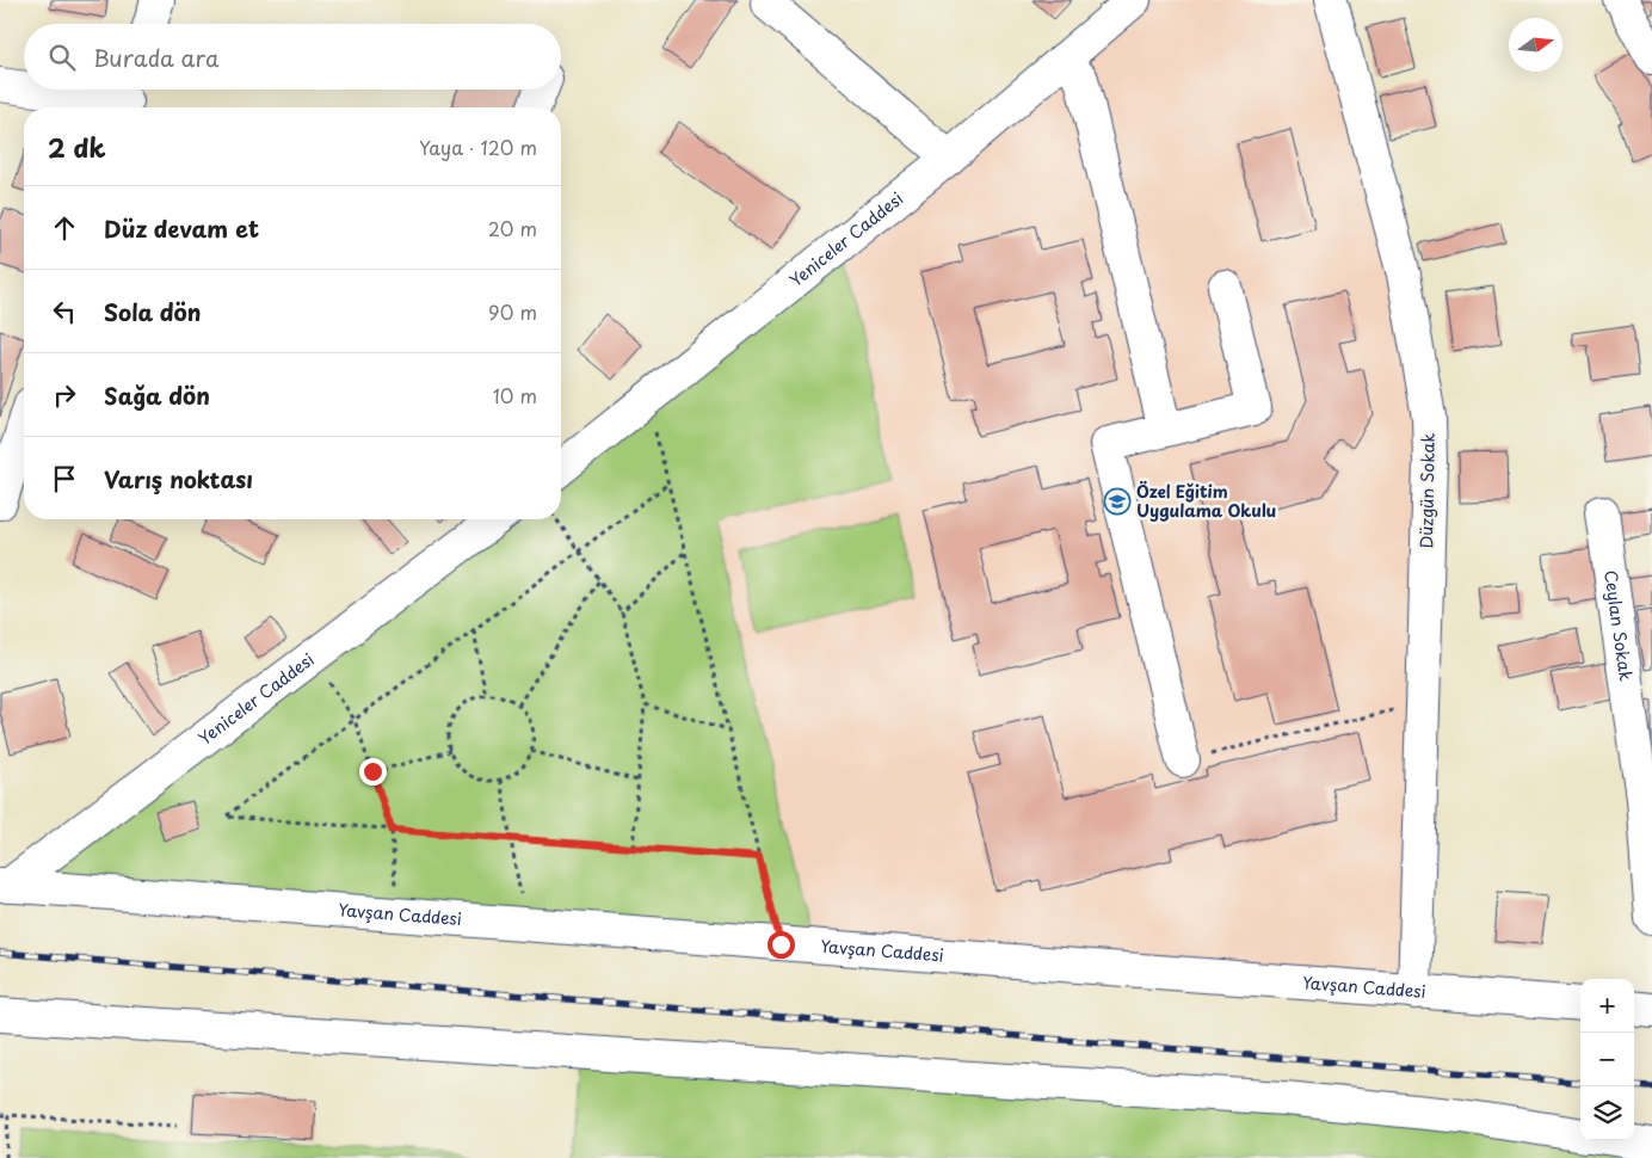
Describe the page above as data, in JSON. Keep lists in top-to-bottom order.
{
  "streets": {
    "street": [
      "Yeniceler Caddesi",
      "Düzgün Sokak",
      "Ceylan Sokak",
      "Yavşan Caddesi"
    ]
  },
  "crossings": [
    ["Yeniceler Caddesi", "Yavşan Caddesi"],
    ["Düzgün Sokak", "Yavşan Caddesi"]
  ],
  "places": {
    "school or university": ["Özel Eğitim Uygulama Okulu"]
  },
  "north": "right",
  "page": {
    "search": "Burada ara",
    "heading": ["2 dk", "Yaya · 120 m"],
    "list": [
      ["Düz devam et", "20 m"],
      ["Sola dön", "90 m"],
      ["Sağa dön", "10 m"],
      "Varış noktası"
    ],
    "map_buttons": ["+", "−"]
  }
}
